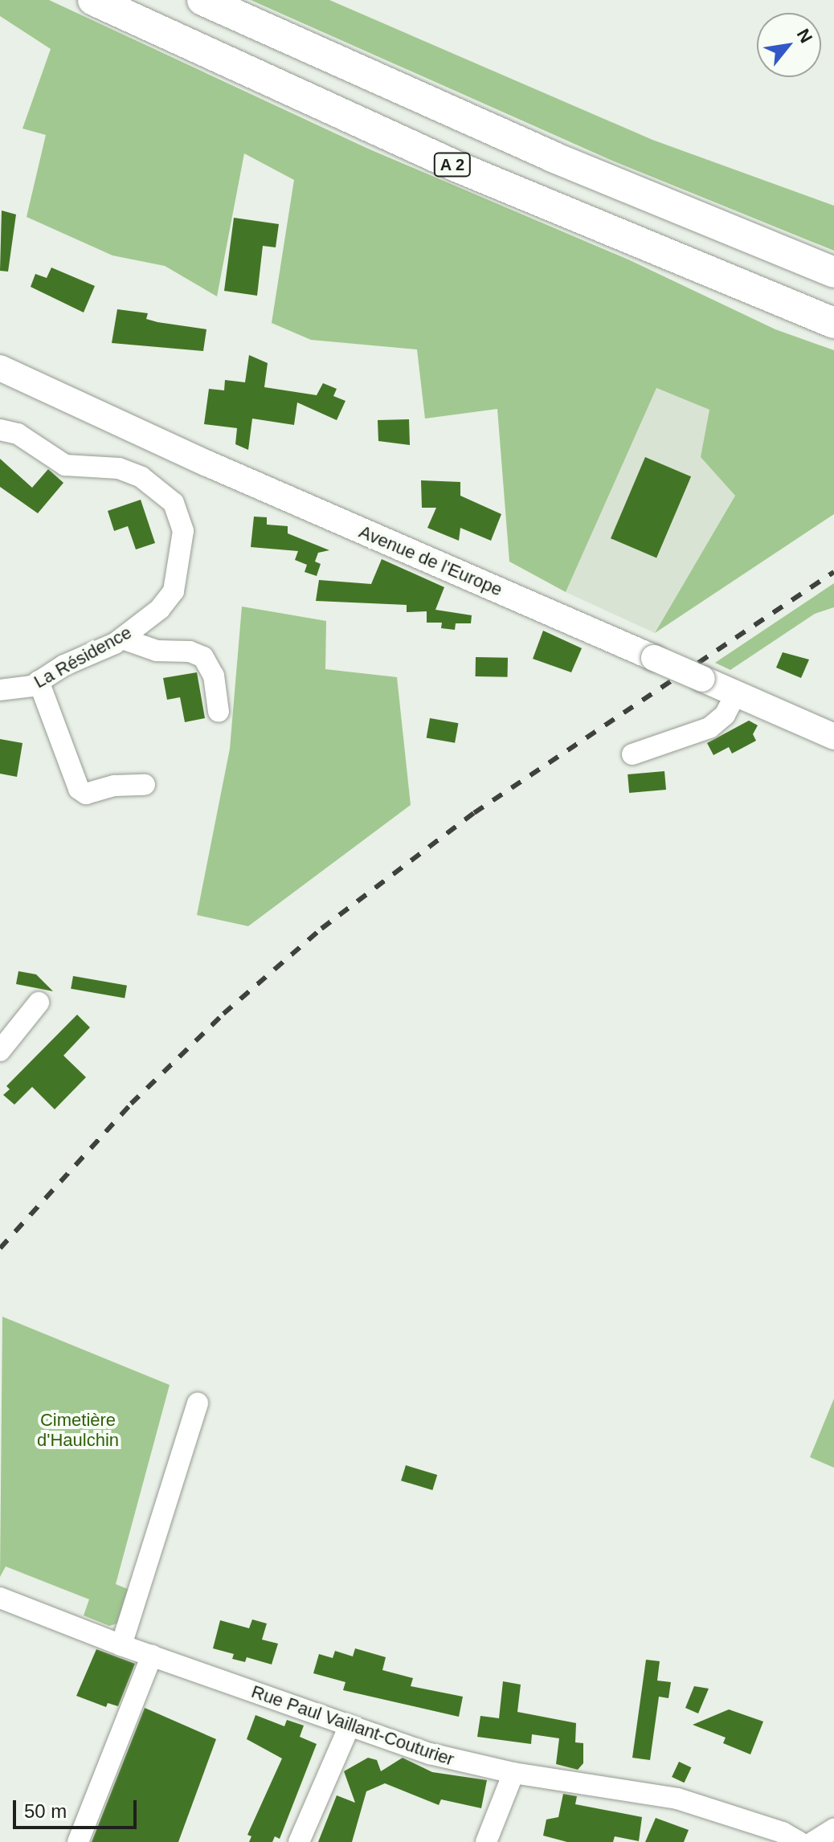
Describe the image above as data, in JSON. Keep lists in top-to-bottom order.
{
  "streets": {
    "highway": ["A 2"],
    "main road": ["Avenue de l'Europe"],
    "street": ["La Résidence", "Rue Paul Vaillant-Couturier"]
  },
  "parks": ["Cimetière d'Haulchin"],
  "scale_bar": "50 m",
  "north": "top right"
}
